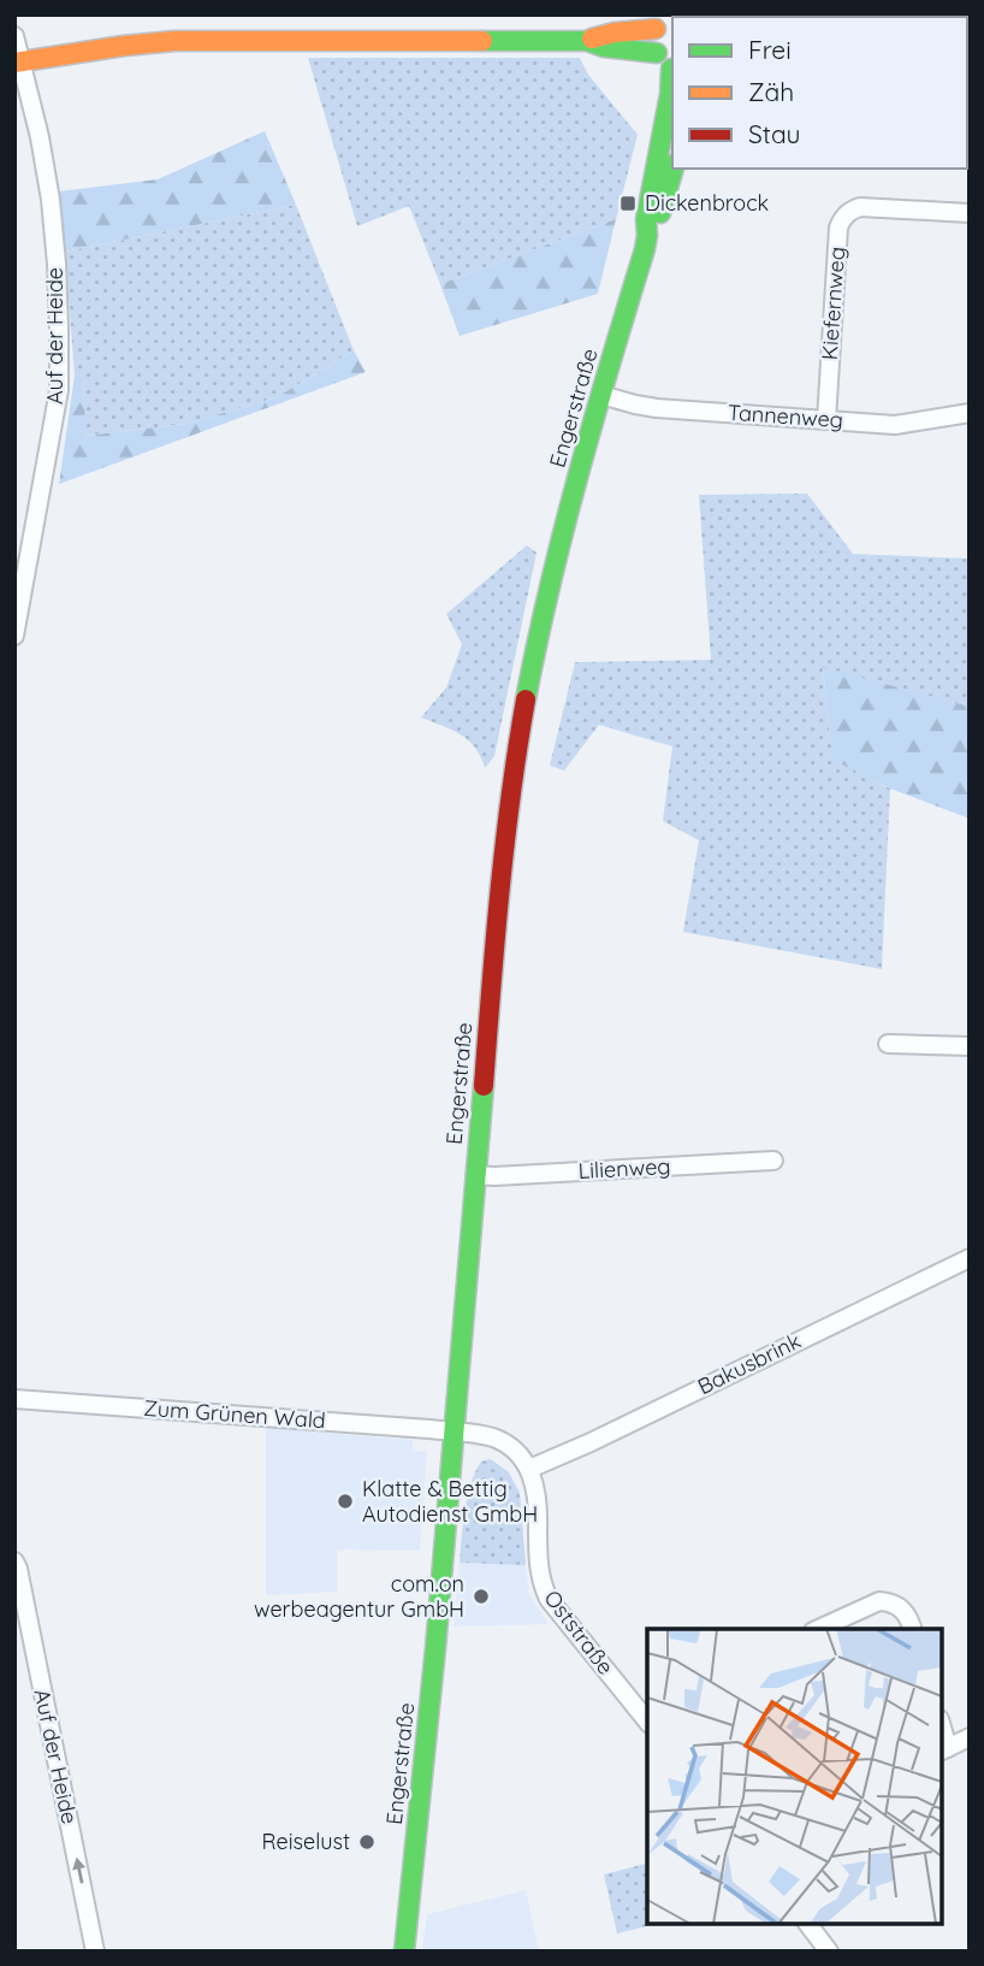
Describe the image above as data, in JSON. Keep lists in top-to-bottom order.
{
  "streets": {
    "main road": ["Engerstraße"],
    "street": [
      "Kiefernweg",
      "Auf der Heide",
      "Tannenweg",
      "Lilienweg",
      "Bakusbrink",
      "Zum Grünen Wald",
      "Oststraße"
    ]
  },
  "crossings": [
    ["Kiefernweg", "Tannenweg"],
    ["Engerstraße", "Tannenweg"],
    ["Engerstraße", "Lilienweg"],
    ["Engerstraße", "Zum Grünen Wald"],
    ["Bakusbrink", "Oststraße"]
  ],
  "one_way": ["Auf der Heide"],
  "places": {
    "transit": ["Dickenbrock"],
    "other": ["Klatte & Bettig Autodienst GmbH", "com.on werbeagentur GmbH", "Reiselust"]
  },
  "legend": ["Frei", "Zäh", "Stau"]
}
